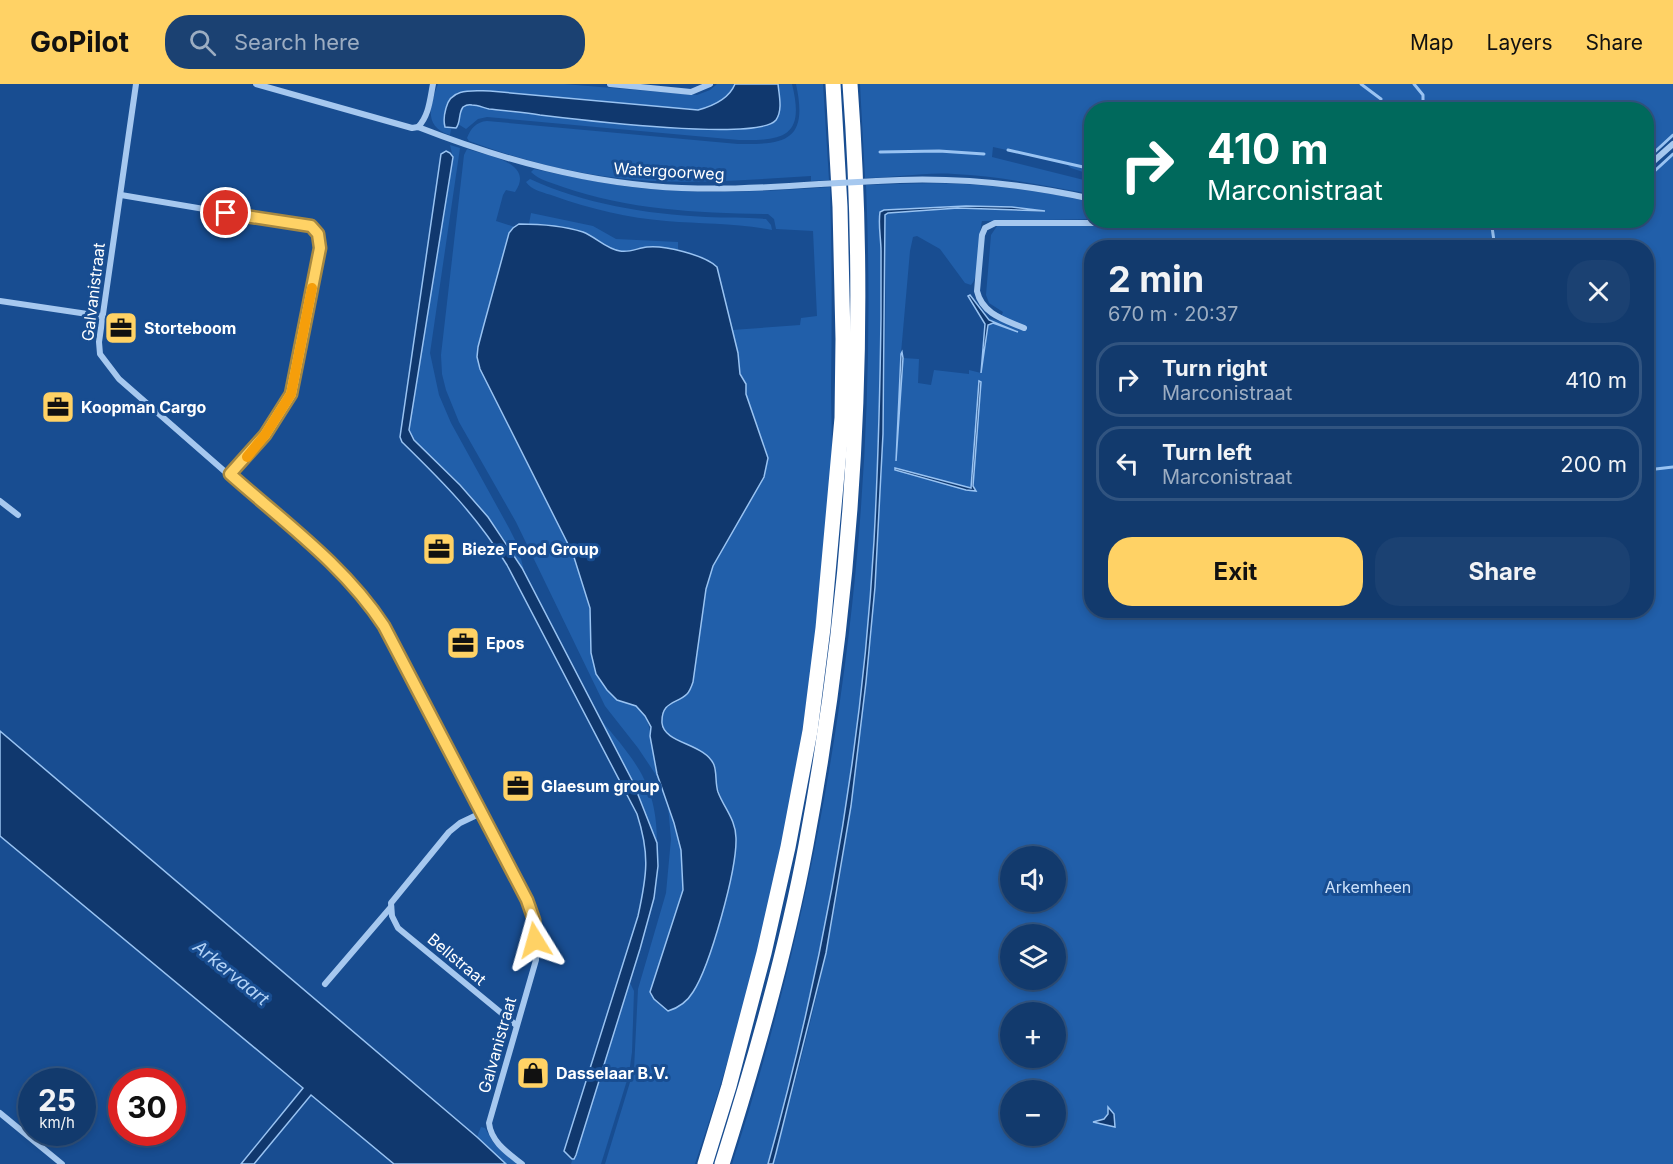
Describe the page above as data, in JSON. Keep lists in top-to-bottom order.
{
  "streets": {
    "street": ["Watergoorweg", "Galvanistraat", "Bellstraat"]
  },
  "crossings": [
    ["Galvanistraat", "Bellstraat"]
  ],
  "water": ["Arkervaart"],
  "parks": ["Arkemheen"],
  "places": {
    "office": [
      "Storteboom",
      "Koopman Cargo",
      "Bieze Food Group",
      "Epos",
      "Glaesum group"
    ],
    "shop": ["Dasselaar B.V."]
  },
  "page": {
    "header": "GoPilot",
    "search": "Search here",
    "nav": ["Map", "Layers", "Share"],
    "turn": ["410 m", "Marconistraat"],
    "heading": ["2 min", "670 m · 20:37"],
    "list": [
      {
        "name": "Turn right",
        "note": "Marconistraat",
        "value": "410 m"
      },
      {
        "name": "Turn left",
        "note": "Marconistraat",
        "value": "200 m"
      }
    ],
    "buttons": ["Exit", "Share"],
    "map_buttons": ["+", "−"],
    "speed": "25 km/h",
    "limit": "30"
  }
}
